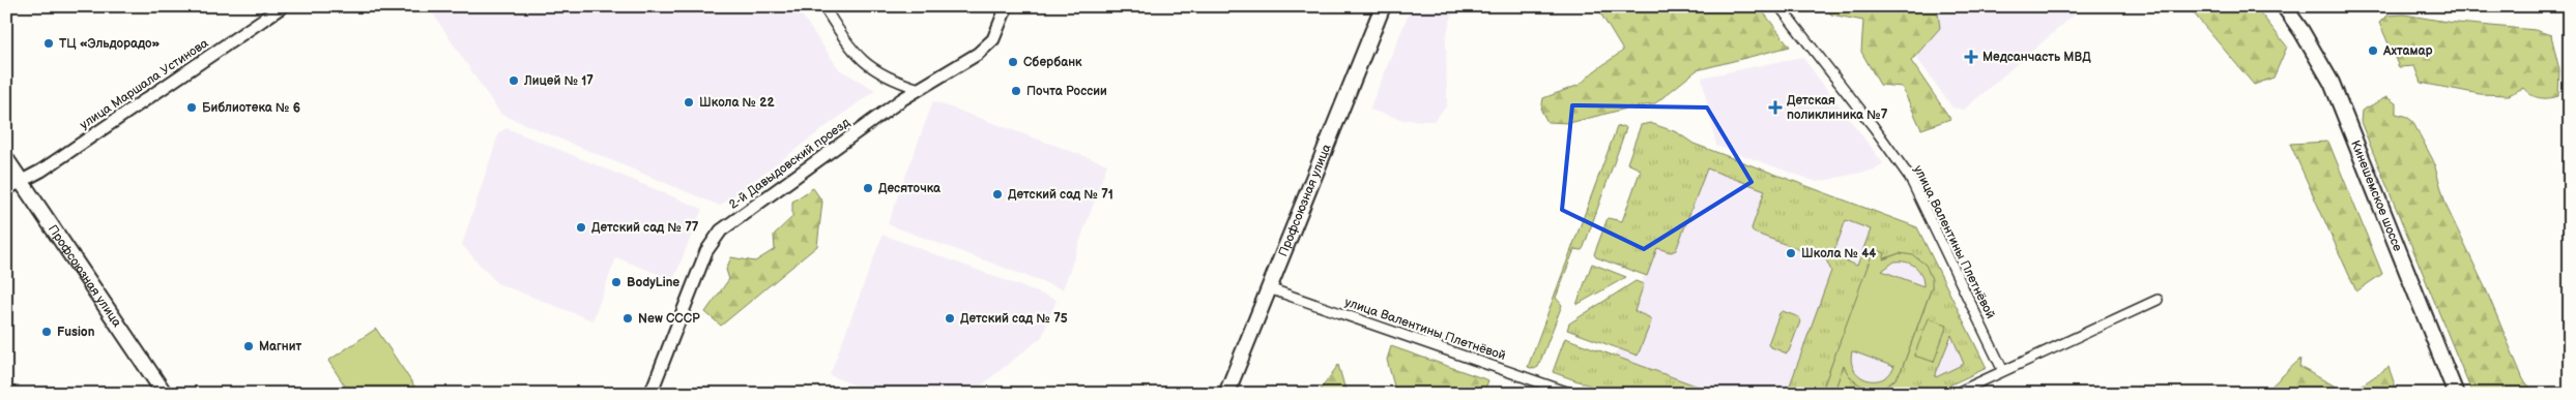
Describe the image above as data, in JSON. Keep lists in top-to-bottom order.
{
  "streets": {
    "main road": ["Кинешемское шоссе", "Профсоюзная улица"],
    "street": ["улица Маршала Устинова", "2-й Давыдовский проезд", "улица Валентины Плетнёвой"]
  },
  "crossings": [
    ["улица Маршала Устинова", "Профсоюзная улица"],
    ["Профсоюзная улица", "улица Валентины Плетнёвой"]
  ],
  "places": {
    "other": [
      "ТЦ «Эльдорадо»",
      "Ахтамар",
      "Сбербанк",
      "Лицей № 17",
      "Почта России",
      "Школа № 22",
      "Библиотека № 6",
      "Десяточка",
      "Детский сад № 71",
      "Детский сад № 77",
      "Школа № 44",
      "BodyLine",
      "New СССР",
      "Детский сад № 75",
      "Fusion",
      "Магнит"
    ],
    "health": ["Медсанчасть МВД", "Детская поликлиника №7"]
  }
}
